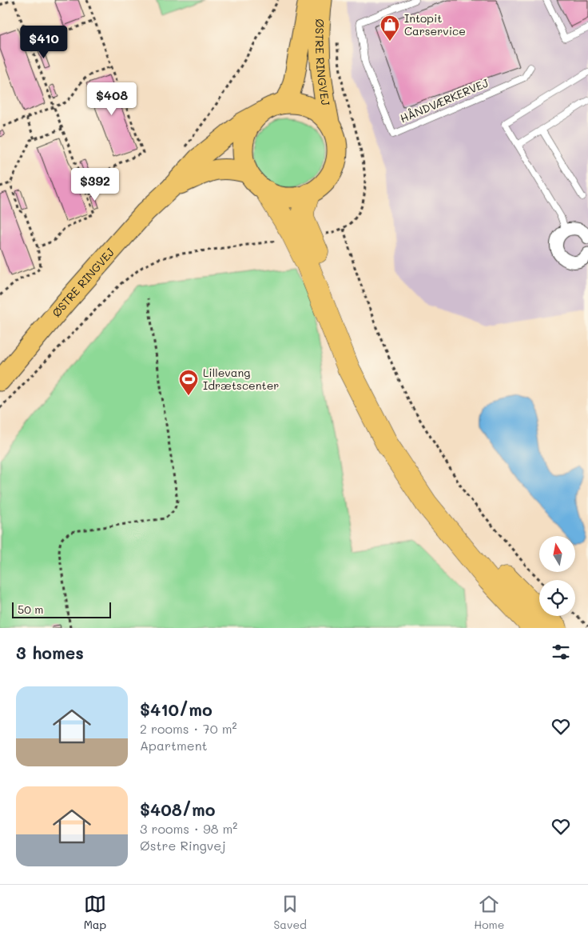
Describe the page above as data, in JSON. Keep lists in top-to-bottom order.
{
  "streets": {
    "main road": ["ØSTRE RINGVEJ"],
    "lane": ["HÅNDVÆRKERVEJ"]
  },
  "places": {
    "shop": ["Intopit Carservice"],
    "sports": ["Lillevang Idrætscenter"]
  },
  "scale_bar": "50 m",
  "north": "top",
  "page": {
    "price": ["$410", "$408", "$392"],
    "scale": "50 m",
    "heading": "3 homes",
    "list": [
      {
        "name": "$410/mo",
        "note": "2 rooms · 70 m² · Apartment"
      },
      {
        "name": "$408/mo",
        "note": "3 rooms · 98 m² · Østre Ringvej"
      }
    ],
    "tabs": ["Map", "Saved", "Home"]
  }
}
